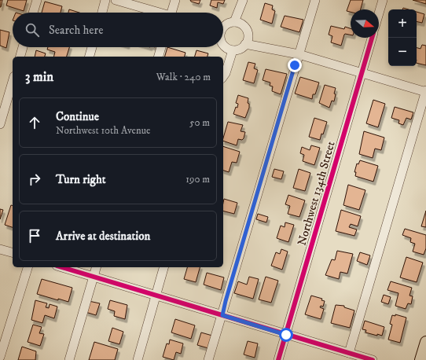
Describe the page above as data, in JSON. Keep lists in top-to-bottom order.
{
  "streets": {
    "street": ["Northwest 134th Street"]
  },
  "north": "right",
  "page": {
    "map_buttons": ["+", "−"],
    "search": "Search here",
    "heading": ["3 min", "Walk · 240 m"],
    "list": [
      ["Continue", "Northwest 10th Avenue", "50 m"],
      ["Turn right", "190 m"],
      "Arrive at destination"
    ]
  }
}
